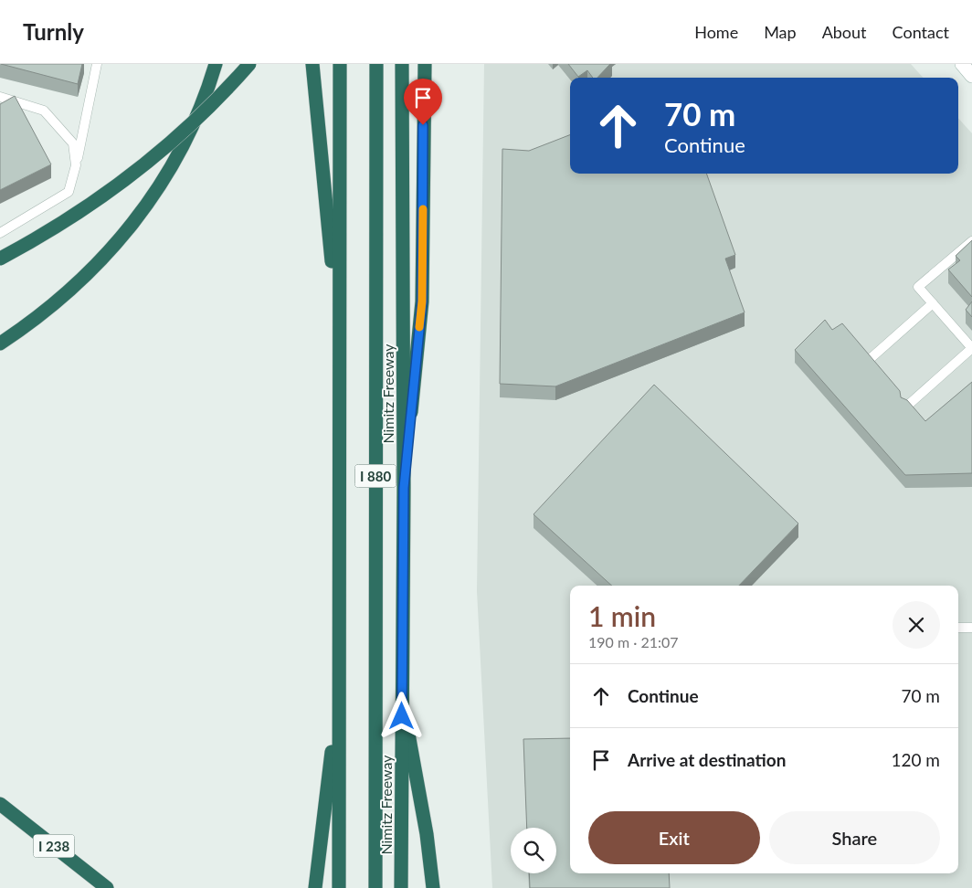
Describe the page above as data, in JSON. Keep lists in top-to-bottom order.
{
  "streets": {
    "highway": ["Nimitz Freeway", "I 880", "I 238"]
  },
  "page": {
    "header": "Turnly",
    "nav": [
      "Home",
      "Map",
      "About",
      "Contact"
    ],
    "turn": ["70 m", "Continue"],
    "heading": ["1 min", "190 m · 21:07"],
    "list": [
      {
        "name": "Continue",
        "value": "70 m"
      },
      {
        "name": "Arrive at destination",
        "value": "120 m"
      }
    ],
    "buttons": ["Exit", "Share"]
  }
}
